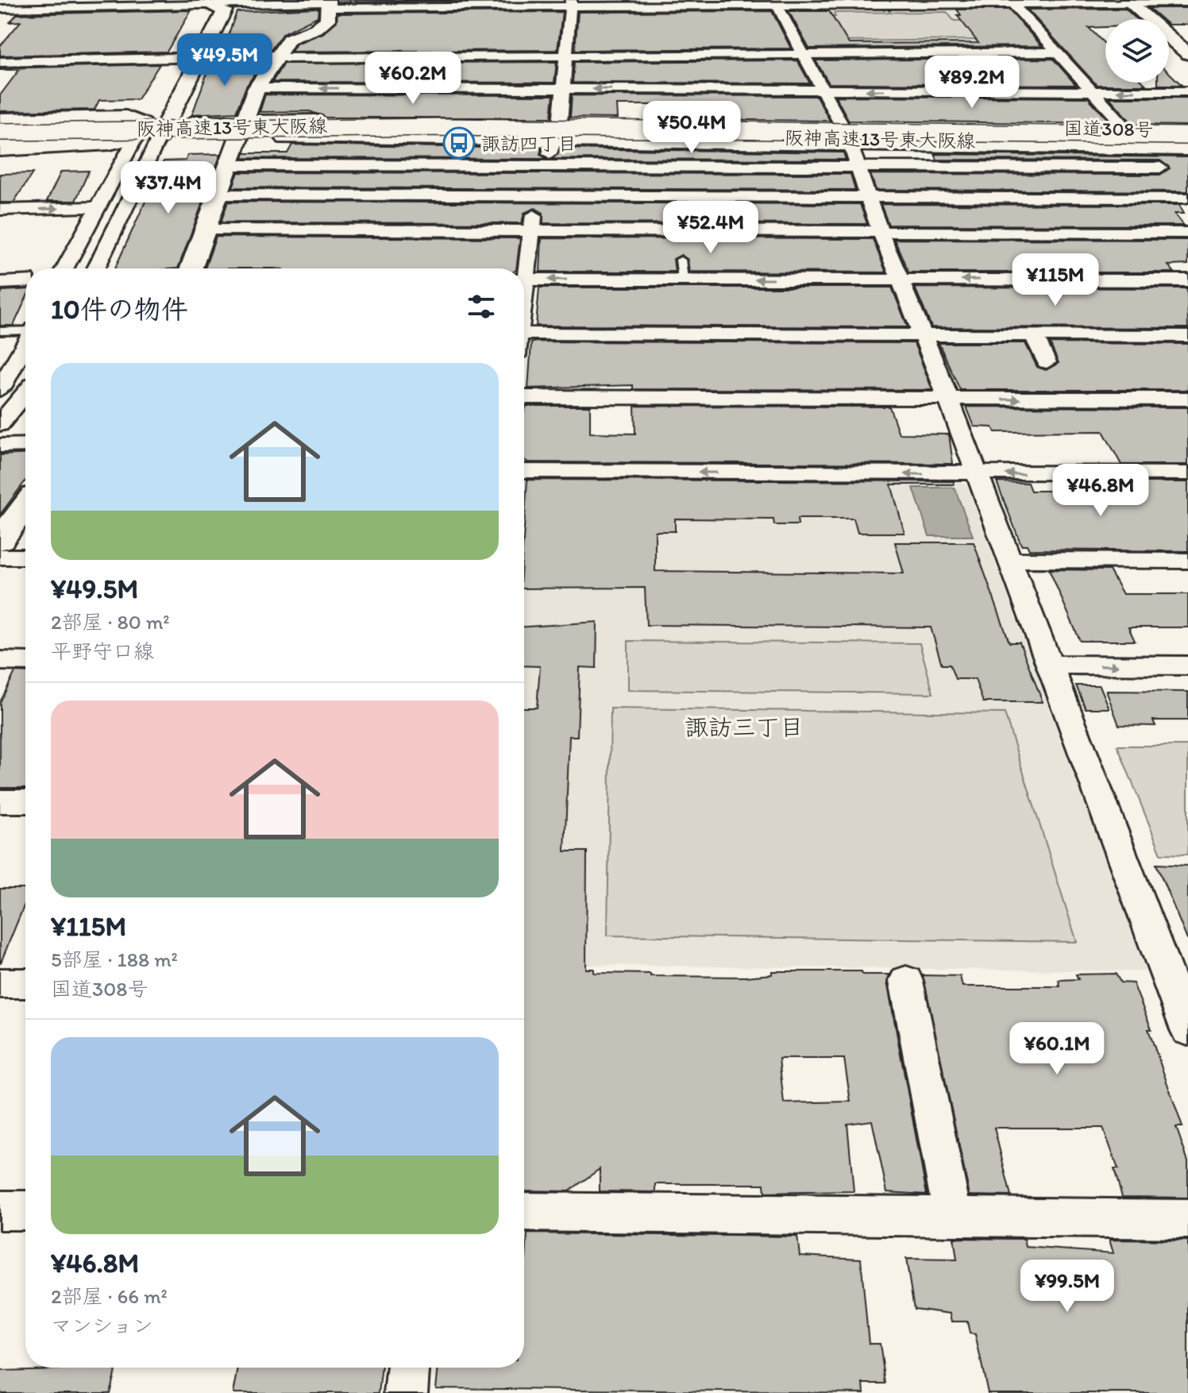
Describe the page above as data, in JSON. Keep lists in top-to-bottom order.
{
  "streets": {
    "main road": ["阪神高速13号東大阪線", "国道308号"]
  },
  "crossings": [
    ["阪神高速13号東大阪線", "国道308号"]
  ],
  "districts": ["諏訪三丁目"],
  "places": {
    "bus stop": ["諏訪四丁目"]
  },
  "page": {
    "price": [
      "¥49.5M",
      "¥60.2M",
      "¥89.2M",
      "¥50.4M",
      "¥37.4M",
      "¥52.4M",
      "¥115M",
      "¥46.8M",
      "¥60.1M",
      "¥99.5M"
    ],
    "heading": "10件の物件",
    "list": [
      {
        "name": "¥49.5M",
        "note": "2部屋 · 80 m² · 平野守口線"
      },
      {
        "name": "¥115M",
        "note": "5部屋 · 188 m² · 国道308号"
      },
      {
        "name": "¥46.8M",
        "note": "2部屋 · 66 m² · マンション"
      }
    ]
  }
}
